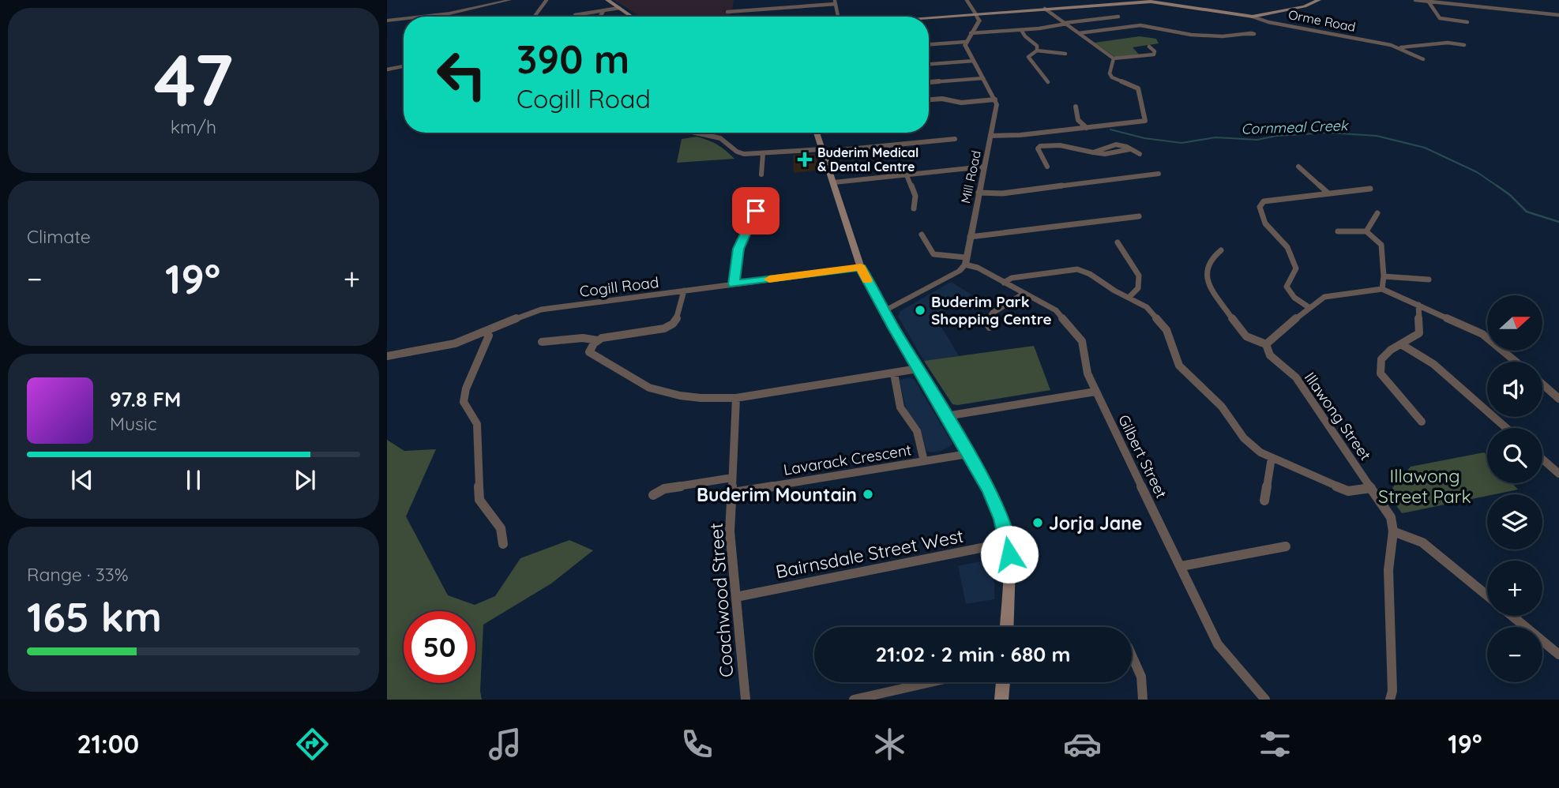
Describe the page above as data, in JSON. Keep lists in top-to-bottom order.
{
  "streets": {
    "main road": ["Orme Road"],
    "street": [
      "Mill Road",
      "Cogill Road",
      "Illawong Street",
      "Gilbert Street",
      "Lavarack Crescent",
      "Bairnsdale Street West",
      "Coachwood Street"
    ]
  },
  "crossings": [
    ["Mill Road", "Gilbert Street"],
    ["Lavarack Crescent", "Coachwood Street"],
    ["Bairnsdale Street West", "Coachwood Street"]
  ],
  "water": ["Cornmeal Creek"],
  "parks": ["Illawong Street Park"],
  "places": {
    "health": ["Buderim Medical & Dental Centre"],
    "other": ["Buderim Park Shopping Centre", "Buderim Mountain", "Jorja Jane"]
  },
  "north": "right",
  "page": {
    "tile": [
      ["47", "km/h"],
      "Climate",
      ["Range · 33%", "165 km"]
    ],
    "turn": ["390 m", "Cogill Road"],
    "heat": ["−", "19°", "+"],
    "map_buttons": ["+", "−"],
    "song": ["97.8 FM", "Music"],
    "limit": "50",
    "trip": "21:02 · 2 min · 680 m",
    "tabs": ["21:00", "19°"]
  }
}
